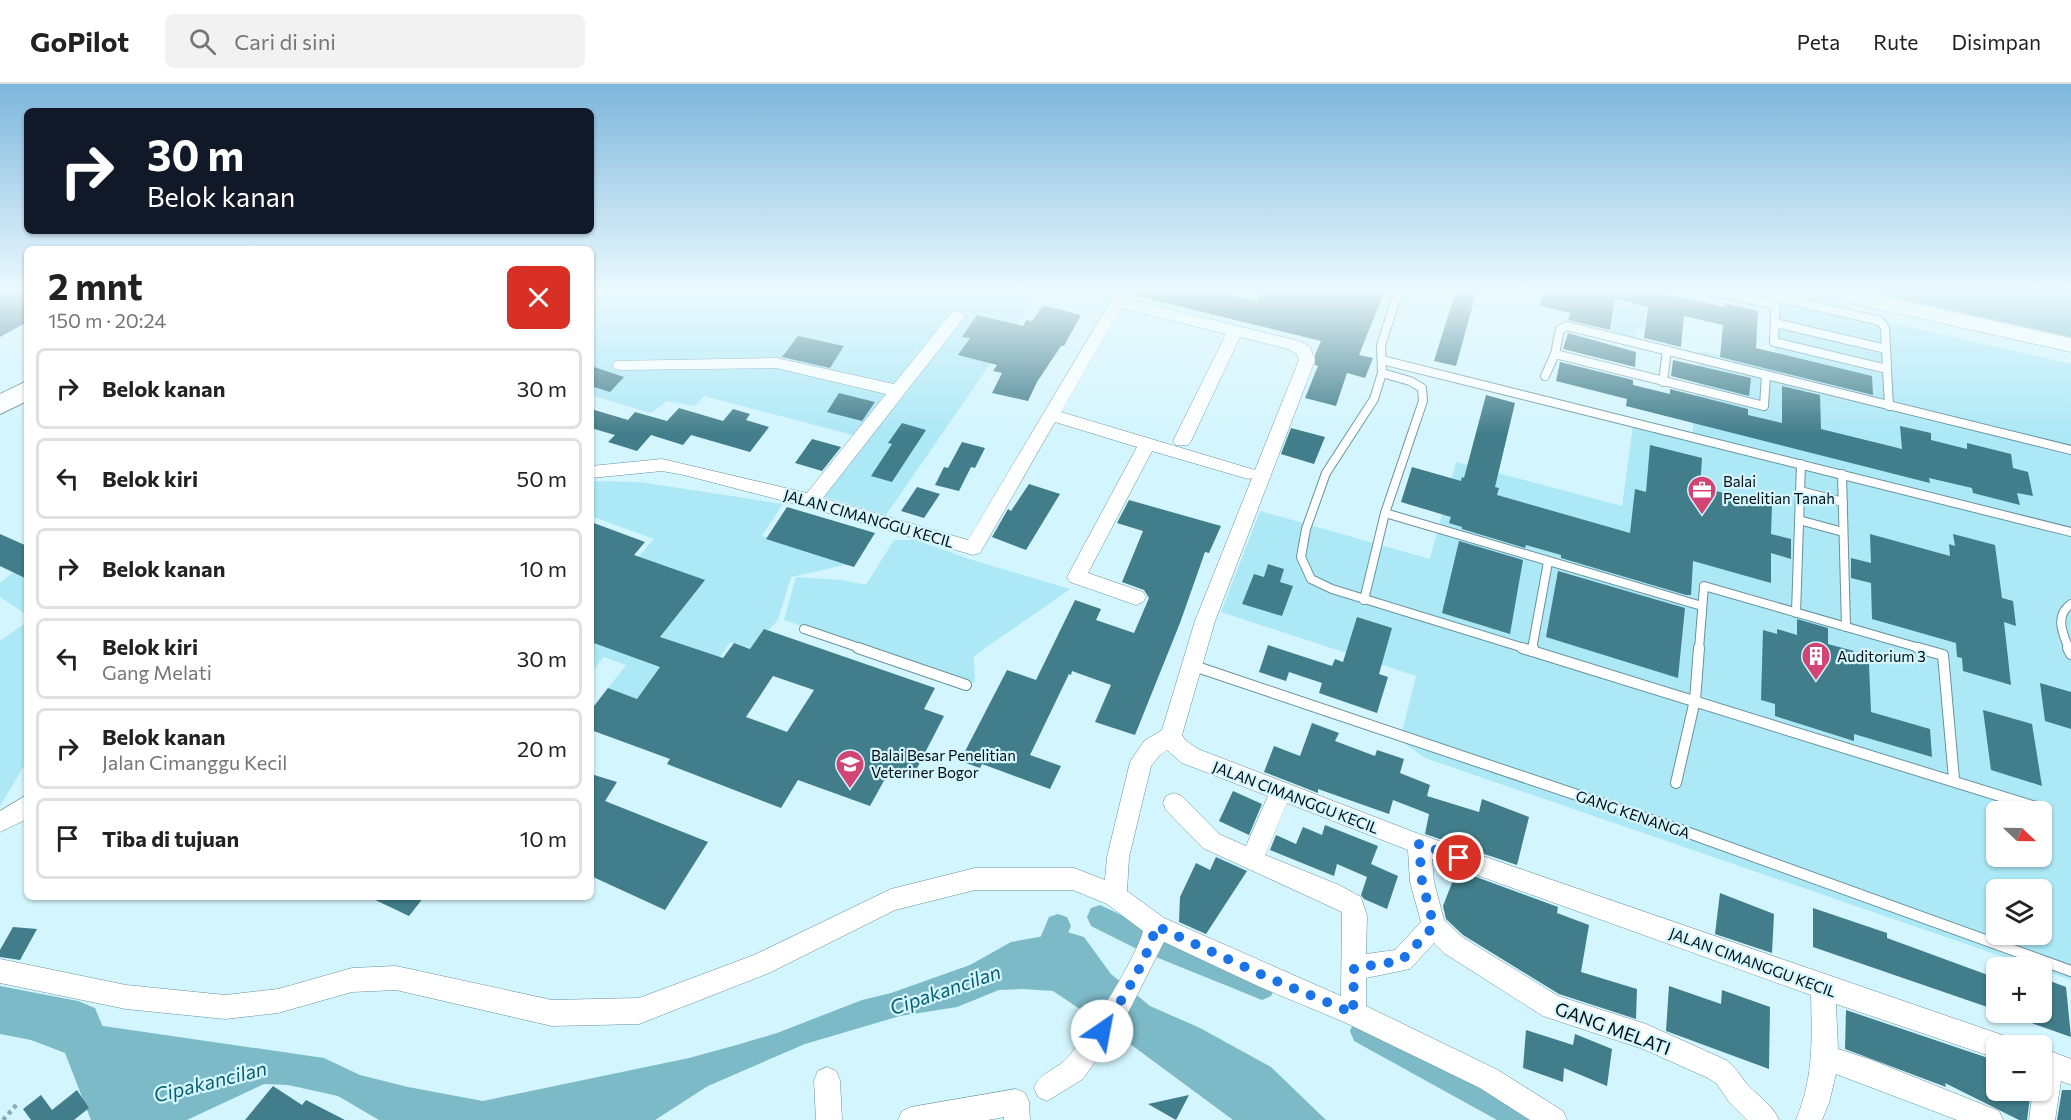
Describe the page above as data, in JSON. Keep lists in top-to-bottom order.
{
  "streets": {
    "street": ["JALAN CIMANGGU KECIL", "GANG MELATI"],
    "lane": ["GANG KENANGA"]
  },
  "crossings": [
    ["JALAN CIMANGGU KECIL", "GANG KENANGA"]
  ],
  "water": ["Cipakancilan"],
  "places": {
    "office": ["Balai Penelitian Tanah"],
    "building": ["Auditorium 3"],
    "school or university": ["Balai Besar Penelitian Veteriner Bogor"]
  },
  "north": "right",
  "page": {
    "header": "GoPilot",
    "search": "Cari di sini",
    "nav": ["Peta", "Rute", "Disimpan"],
    "turn": ["30 m", "Belok kanan"],
    "heading": ["2 mnt", "150 m · 20:24"],
    "list": [
      {
        "name": "Belok kanan",
        "value": "30 m"
      },
      {
        "name": "Belok kiri",
        "value": "50 m"
      },
      {
        "name": "Belok kanan",
        "value": "10 m"
      },
      {
        "name": "Belok kiri",
        "note": "Gang Melati",
        "value": "30 m"
      },
      {
        "name": "Belok kanan",
        "note": "Jalan Cimanggu Kecil",
        "value": "20 m"
      },
      {
        "name": "Tiba di tujuan",
        "value": "10 m"
      }
    ],
    "map_buttons": ["+", "−"]
  }
}
